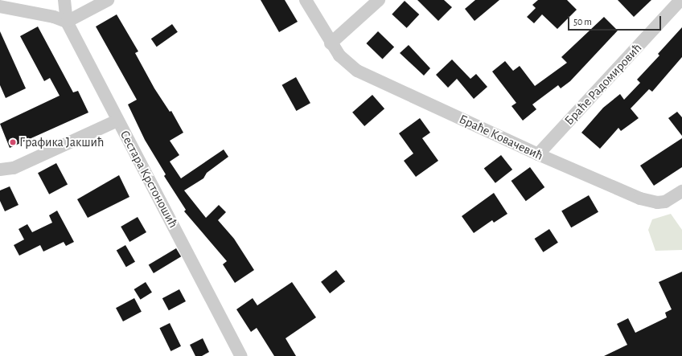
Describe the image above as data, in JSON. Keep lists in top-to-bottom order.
{
  "streets": {
    "street": ["Браће Радомировић", "Браће Ковачевић", "Сестара Крстоношић"]
  },
  "crossings": [
    ["Браће Радомировић", "Браће Ковачевић"]
  ],
  "places": ["Графика Јакшић"],
  "scale_bar": "50 m"
}
